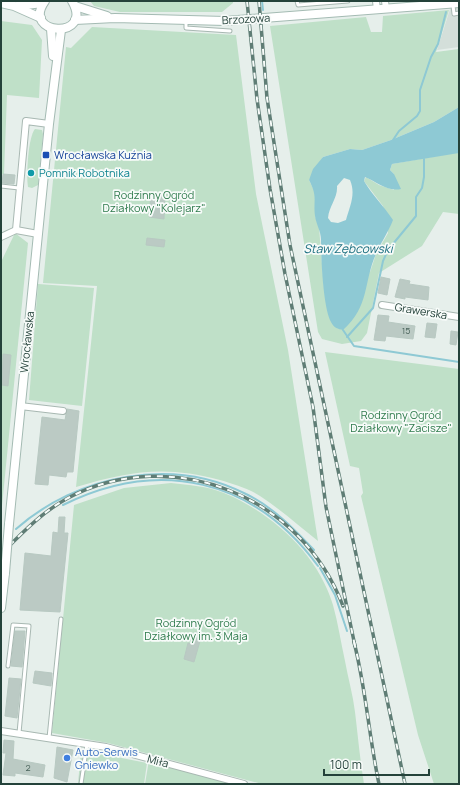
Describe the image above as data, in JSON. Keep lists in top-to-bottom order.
{
  "streets": {
    "main road": ["Brzozowa", "Wrocławska"],
    "street": ["Grawerska", "Miła"]
  },
  "water": ["Staw Zębcowski"],
  "parks": ["Rodzinny Ogród Działkowy \"Kolejarz\"", "Rodzinny Ogród Działkowy \"Zacisze\"", "Rodzinny Ogród Działkowy im. 3 Maja"],
  "places": {
    "transit": ["Wrocławska Kuźnia"],
    "other": ["Pomnik Robotnika", "Auto-Serwis Gniewko"]
  },
  "house_numbers": ["15", "2"],
  "scale_bar": "100 m"
}
